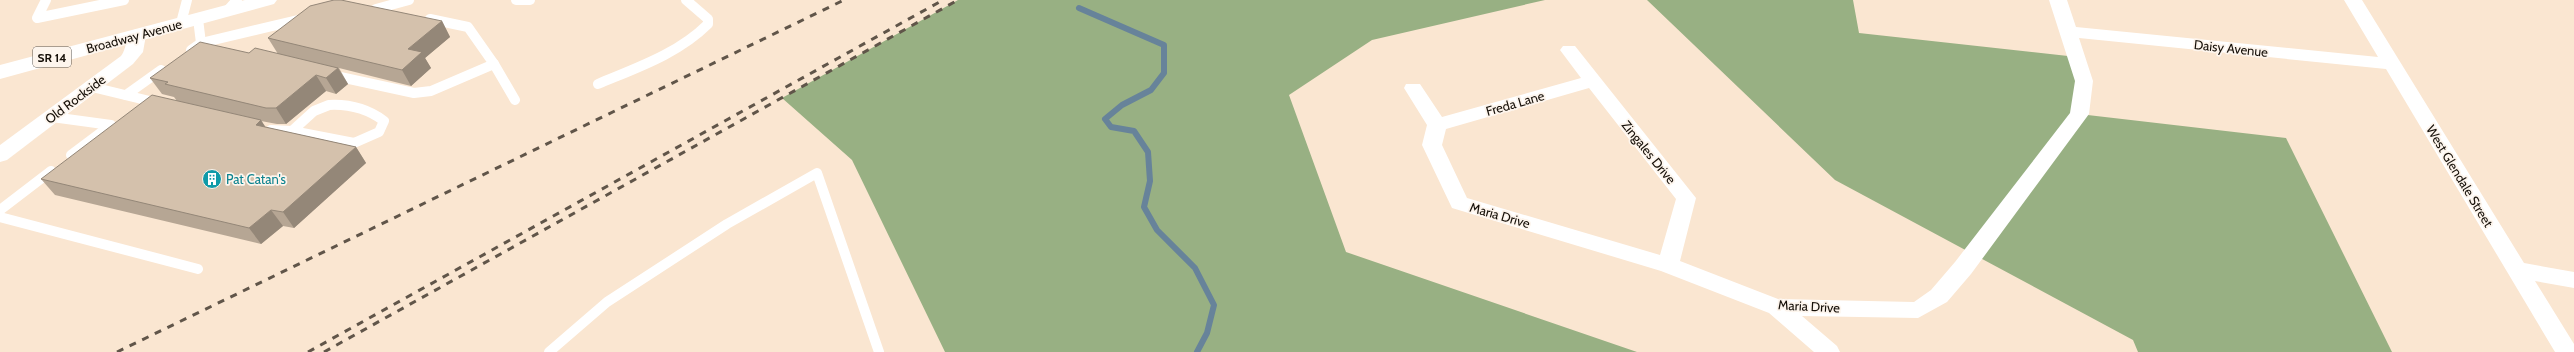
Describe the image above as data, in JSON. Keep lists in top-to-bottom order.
{
  "streets": {
    "main road": ["Broadway Avenue", "SR 14"],
    "street": [
      "Daisy Avenue",
      "Old Rockside",
      "Freda Lane",
      "Zingales Drive",
      "West Glendale Street",
      "Maria Drive"
    ]
  },
  "crossings": [
    ["Broadway Avenue", "Old Rockside"],
    ["Daisy Avenue", "West Glendale Street"],
    ["Daisy Avenue", "Maria Drive"],
    ["Freda Lane", "Zingales Drive"],
    ["Freda Lane", "Maria Drive"],
    ["Zingales Drive", "Maria Drive"]
  ],
  "places": {
    "building": ["Pat Catan's"]
  }
}
